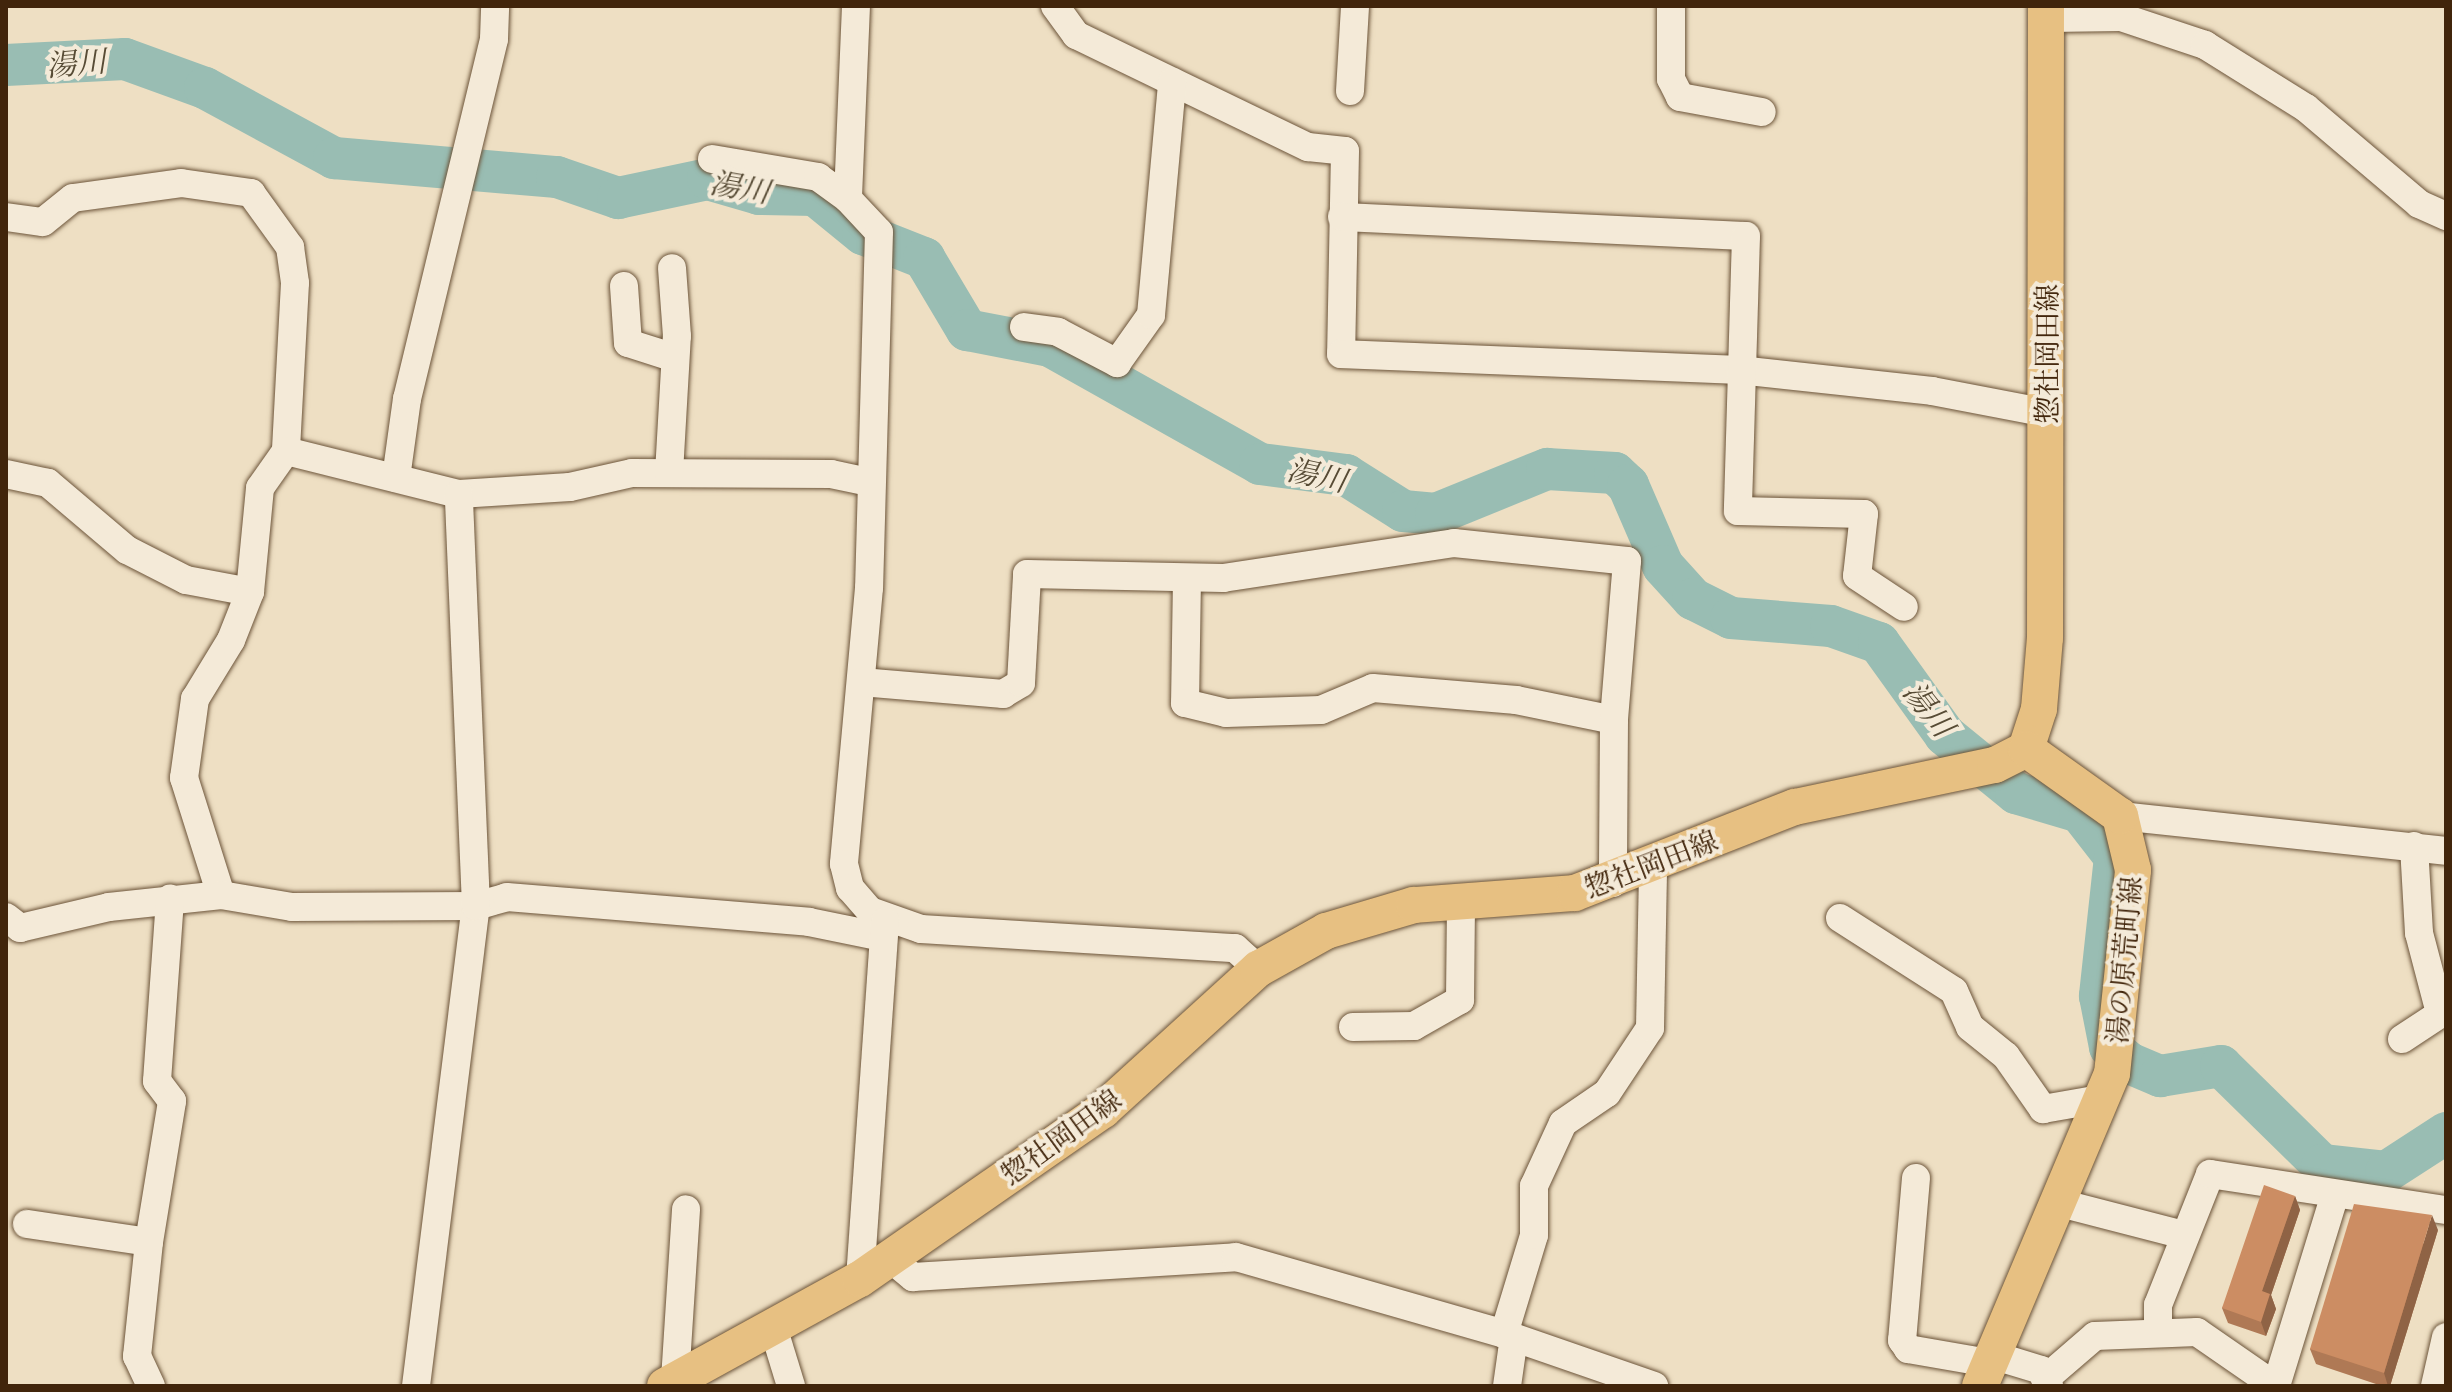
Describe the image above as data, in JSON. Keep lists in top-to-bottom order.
{
  "streets": {
    "main road": ["惣社岡田線", "湯の原荒町線"]
  },
  "water": ["湯川"]
}
